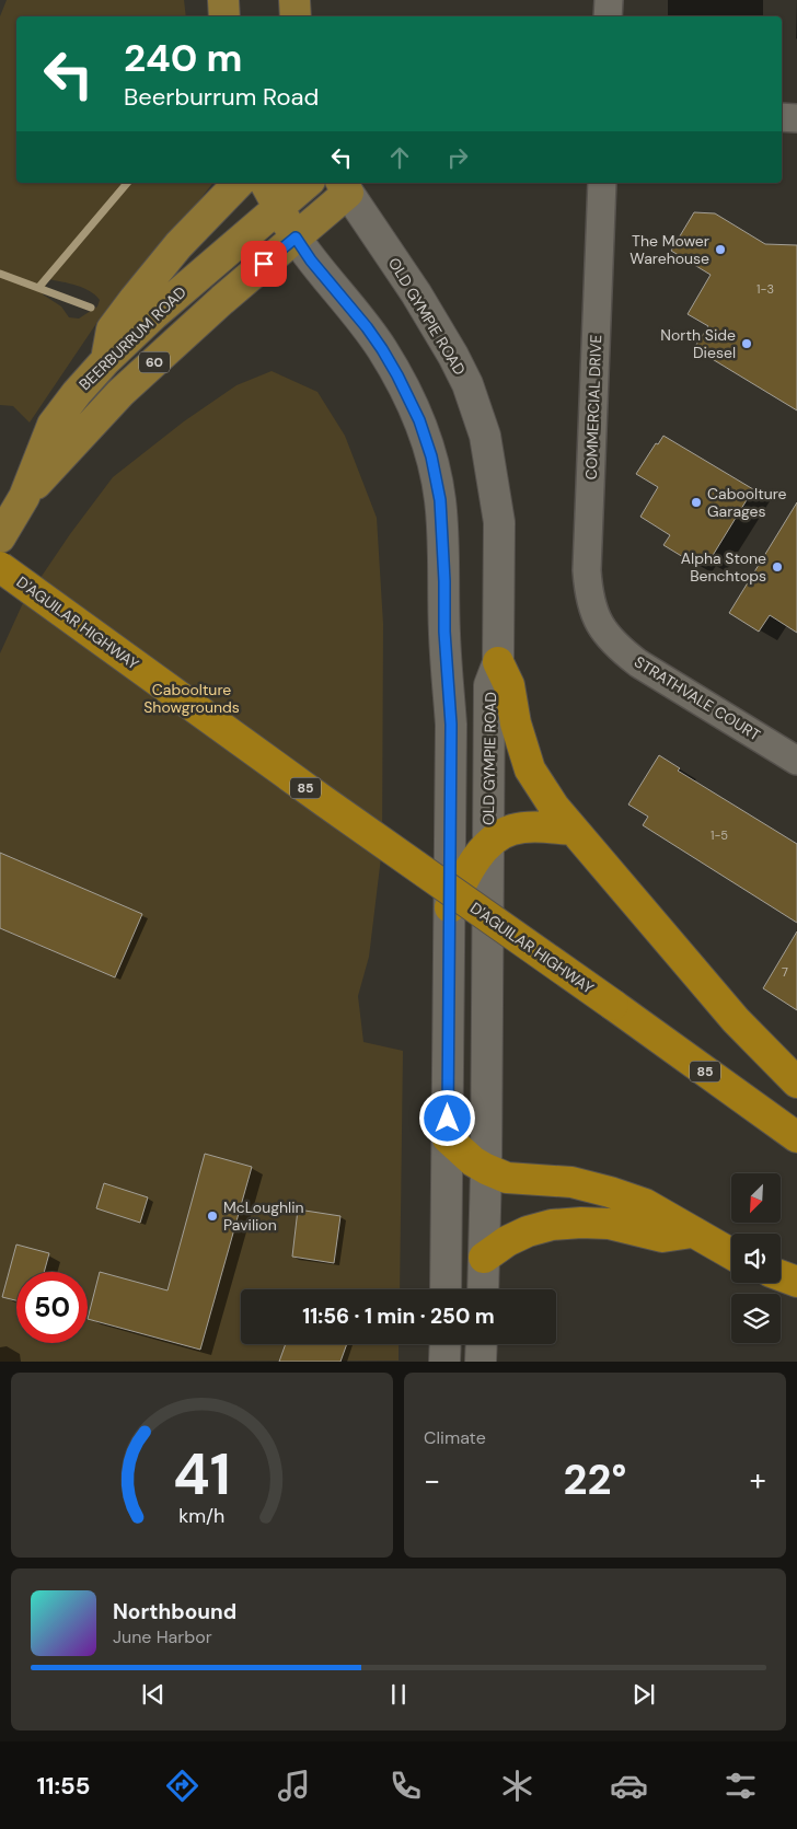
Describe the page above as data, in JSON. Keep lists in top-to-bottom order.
{
  "streets": {
    "highway": ["D'AGUILAR HIGHWAY", "85"],
    "main road": ["OLD GYMPIE ROAD", "BEERBURRUM ROAD", "60"],
    "street": ["COMMERCIAL DRIVE", "STRATHVALE COURT"]
  },
  "crossings": [
    ["OLD GYMPIE ROAD", "BEERBURRUM ROAD"],
    ["COMMERCIAL DRIVE", "STRATHVALE COURT"]
  ],
  "parks": ["Caboolture Showgrounds"],
  "places": [
    "The Mower Warehouse",
    "North Side Diesel",
    "Caboolture Garages",
    "Alpha Stone Benchtops",
    "McLoughlin Pavilion"
  ],
  "house_numbers": ["1-3", "1-5", "7"],
  "north": "bottom left",
  "page": {
    "turn": ["240 m", "Beerburrum Road"],
    "limit": "50",
    "trip": "11:56 · 1 min · 250 m",
    "tile": "Climate",
    "heat": ["−", "22°", "+"],
    "song": ["Northbound", "June Harbor"],
    "tabs": "11:55",
    "gauge": ["41", "km/h"]
  }
}
